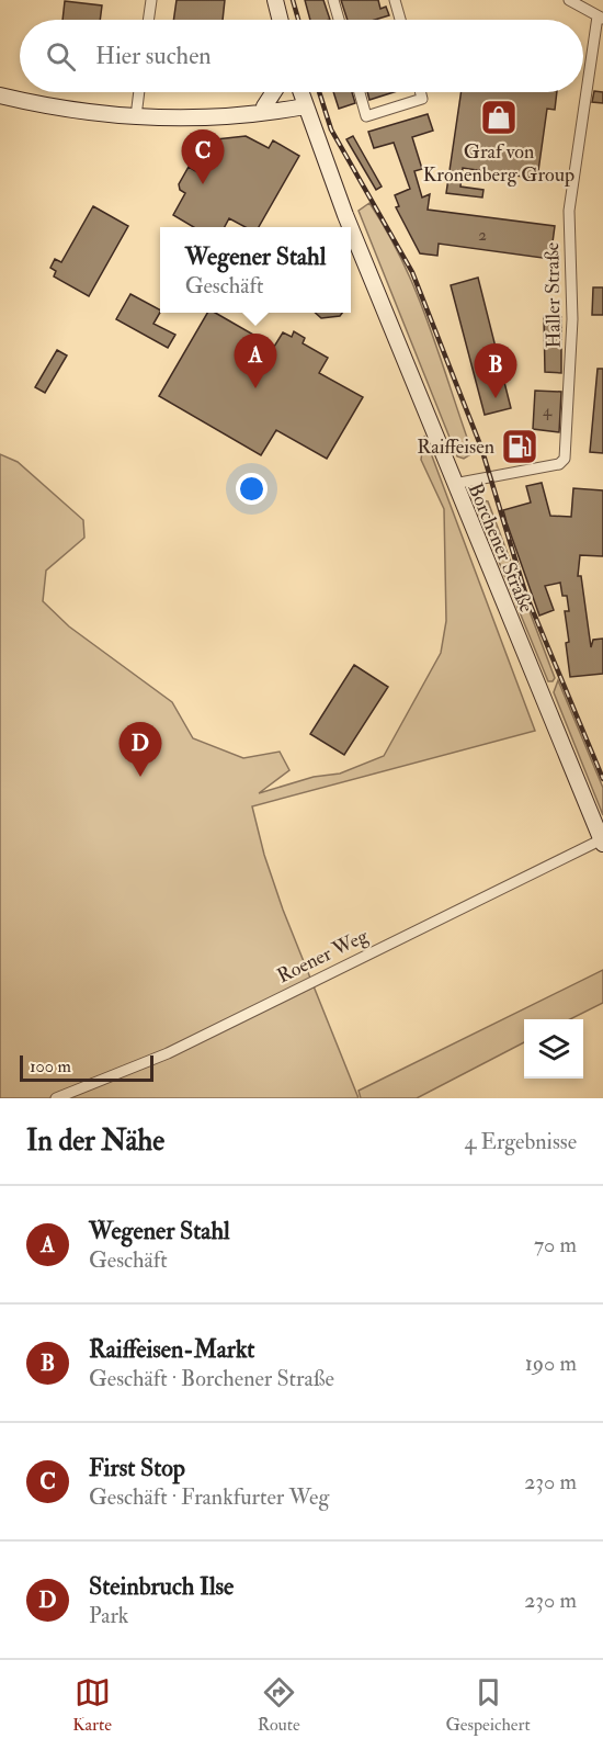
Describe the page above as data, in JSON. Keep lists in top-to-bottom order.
{
  "streets": {
    "main road": ["Borchener Straße"],
    "street": ["Haller Straße", "Roener Weg"]
  },
  "crossings": [
    ["Haller Straße", "Borchener Straße"],
    ["Borchener Straße", "Roener Weg"]
  ],
  "places": {
    "shop": ["Graf von Kronenberg Group"],
    "fuel station": ["Raiffeisen"]
  },
  "house_numbers": ["2", "4"],
  "scale_bar": "100 m",
  "page": {
    "search": "Hier suchen",
    "pins": [
      "C",
      "A",
      "B",
      "D"
    ],
    "popup": ["Wegener Stahl", "Geschäft"],
    "scale": "100 m",
    "heading": ["In der Nähe", "4 Ergebnisse"],
    "list": [
      {
        "mark": "A",
        "name": "Wegener Stahl",
        "note": "Geschäft",
        "value": "70 m"
      },
      {
        "mark": "B",
        "name": "Raiffeisen-Markt",
        "note": "Geschäft · Borchener Straße",
        "value": "190 m"
      },
      {
        "mark": "C",
        "name": "First Stop",
        "note": "Geschäft · Frankfurter Weg",
        "value": "230 m"
      },
      {
        "mark": "D",
        "name": "Steinbruch Ilse",
        "note": "Park",
        "value": "230 m"
      }
    ],
    "nav": ["Karte", "Route", "Gespeichert"]
  }
}
